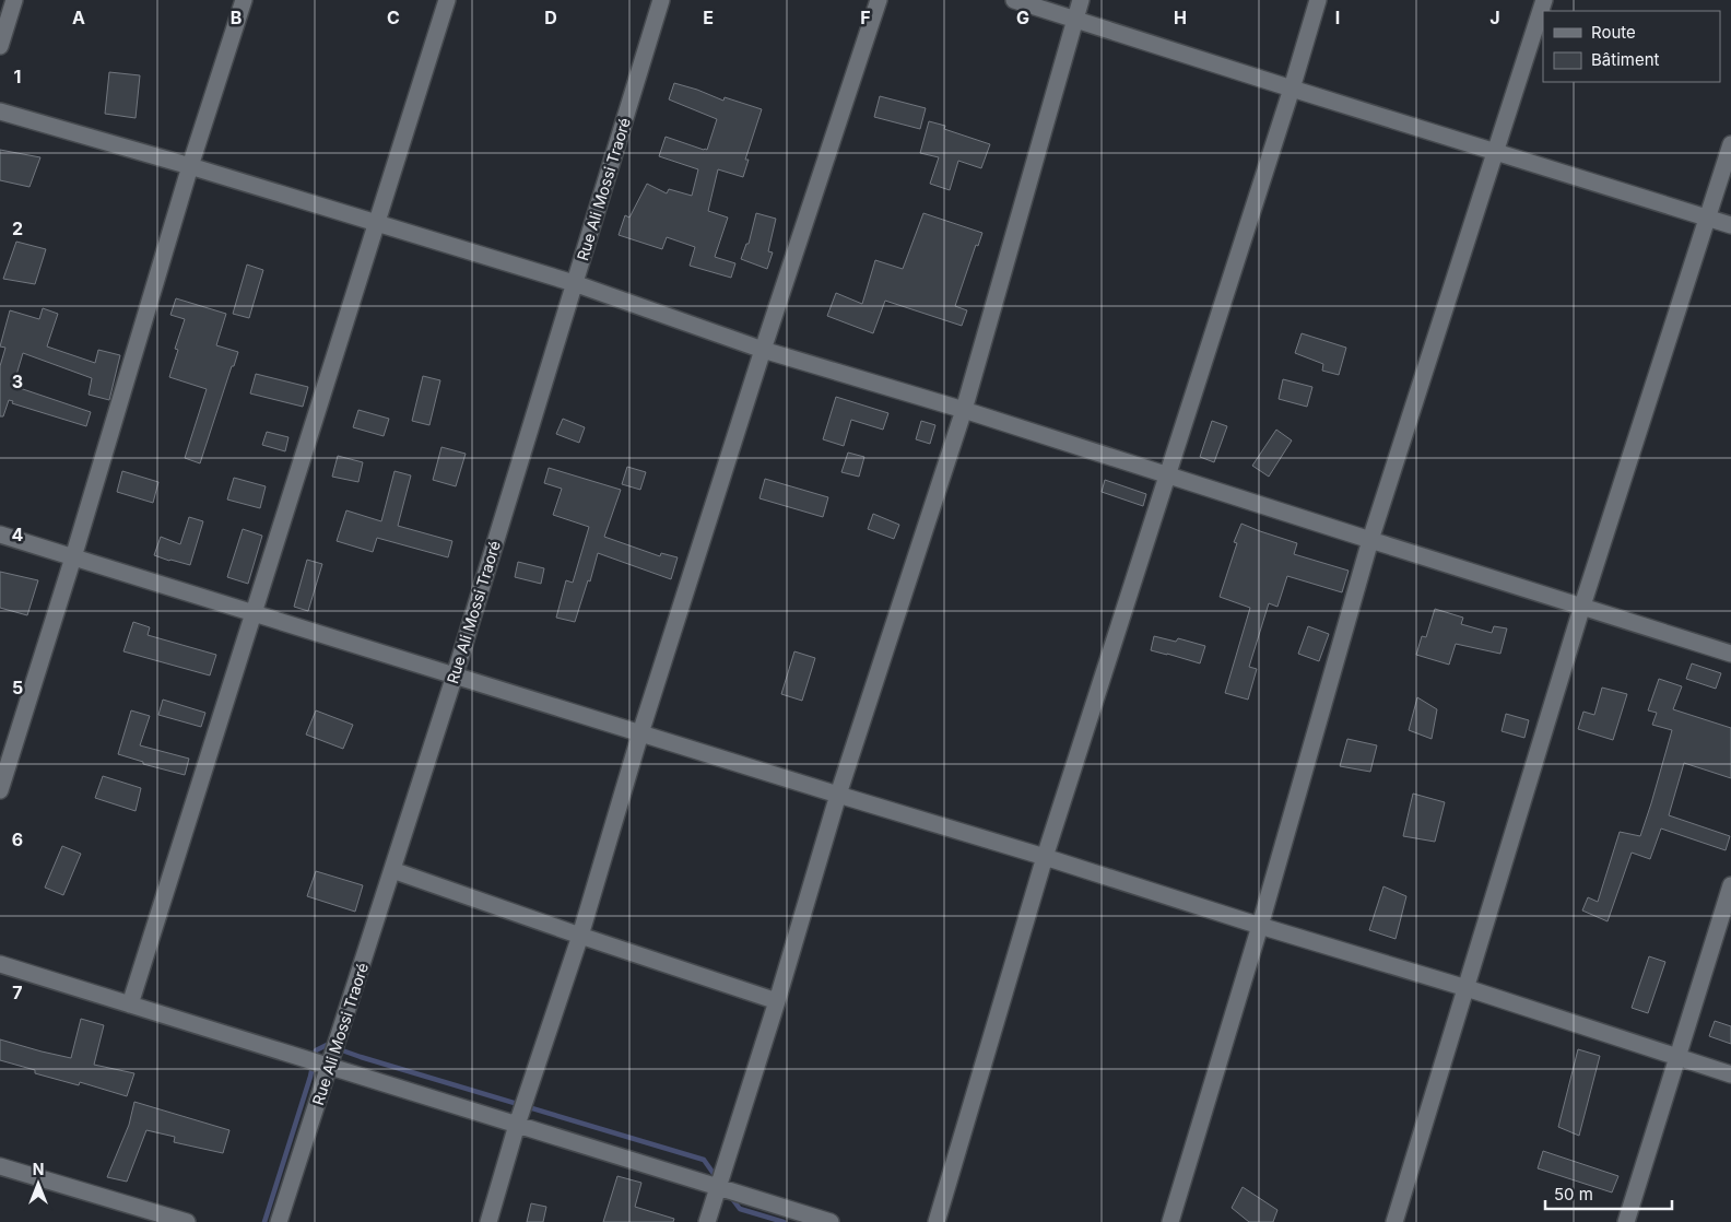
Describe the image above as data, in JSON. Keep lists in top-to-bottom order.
{
  "streets": {
    "street": ["Rue Ali Mossi Traoré"]
  },
  "legend": ["Route", "Bâtiment"],
  "scale_bar": "50 m",
  "north": "top",
  "grid": {
    "columns": [
      "A",
      "B",
      "C",
      "D",
      "E",
      "F",
      "G",
      "H",
      "I",
      "J"
    ],
    "rows": [
      "1",
      "2",
      "3",
      "4",
      "5",
      "6",
      "7"
    ]
  }
}
